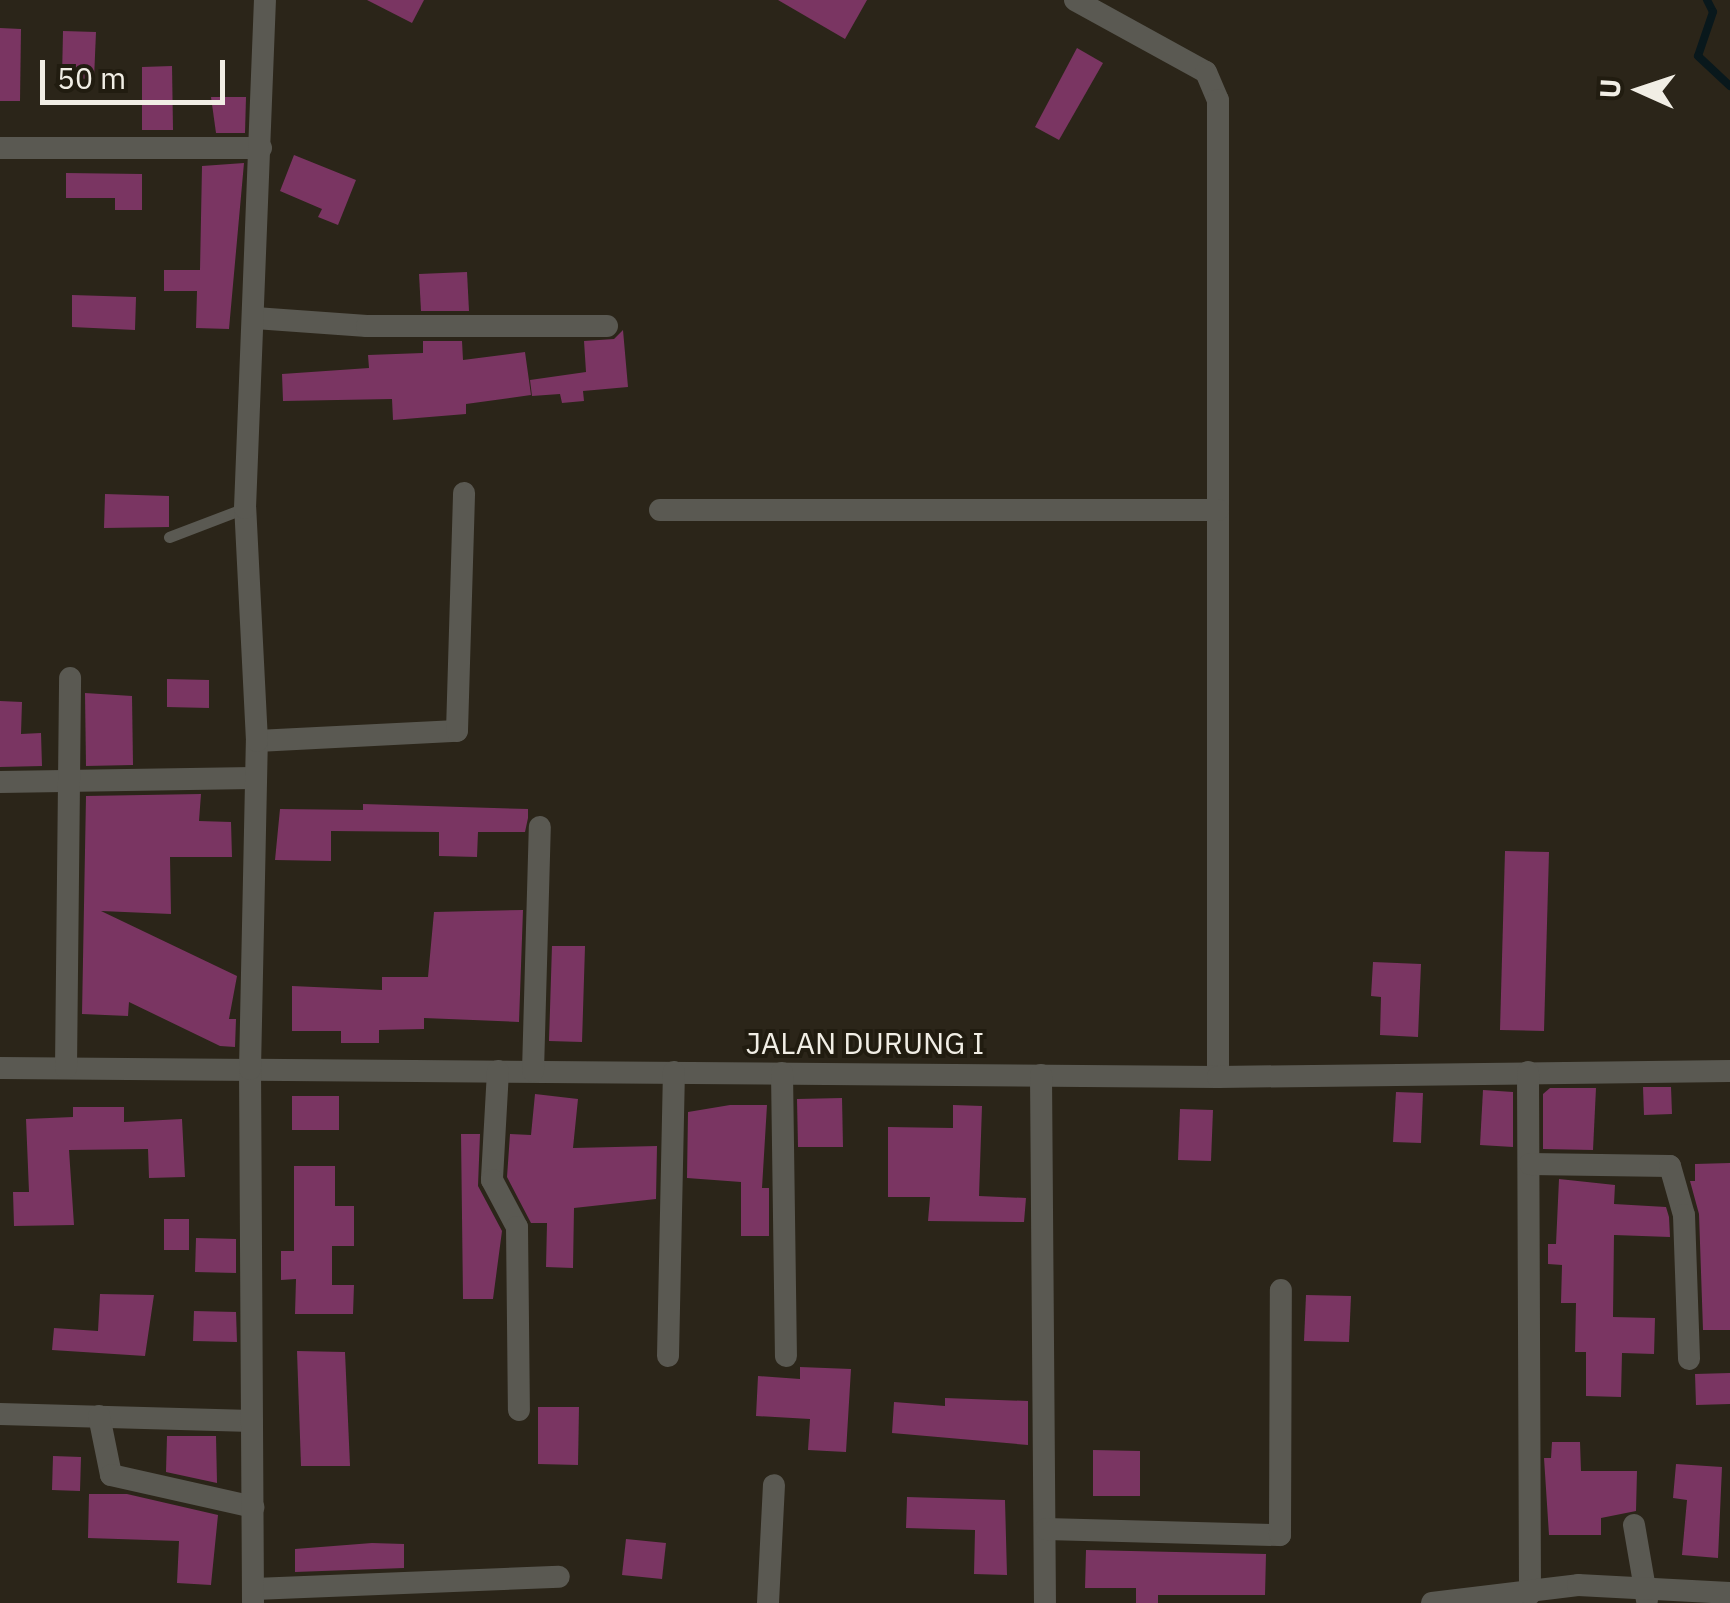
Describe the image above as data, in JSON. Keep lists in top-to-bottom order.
{
  "streets": {
    "street": ["JALAN DURUNG I"]
  },
  "scale_bar": "50 m",
  "north": "left"
}
